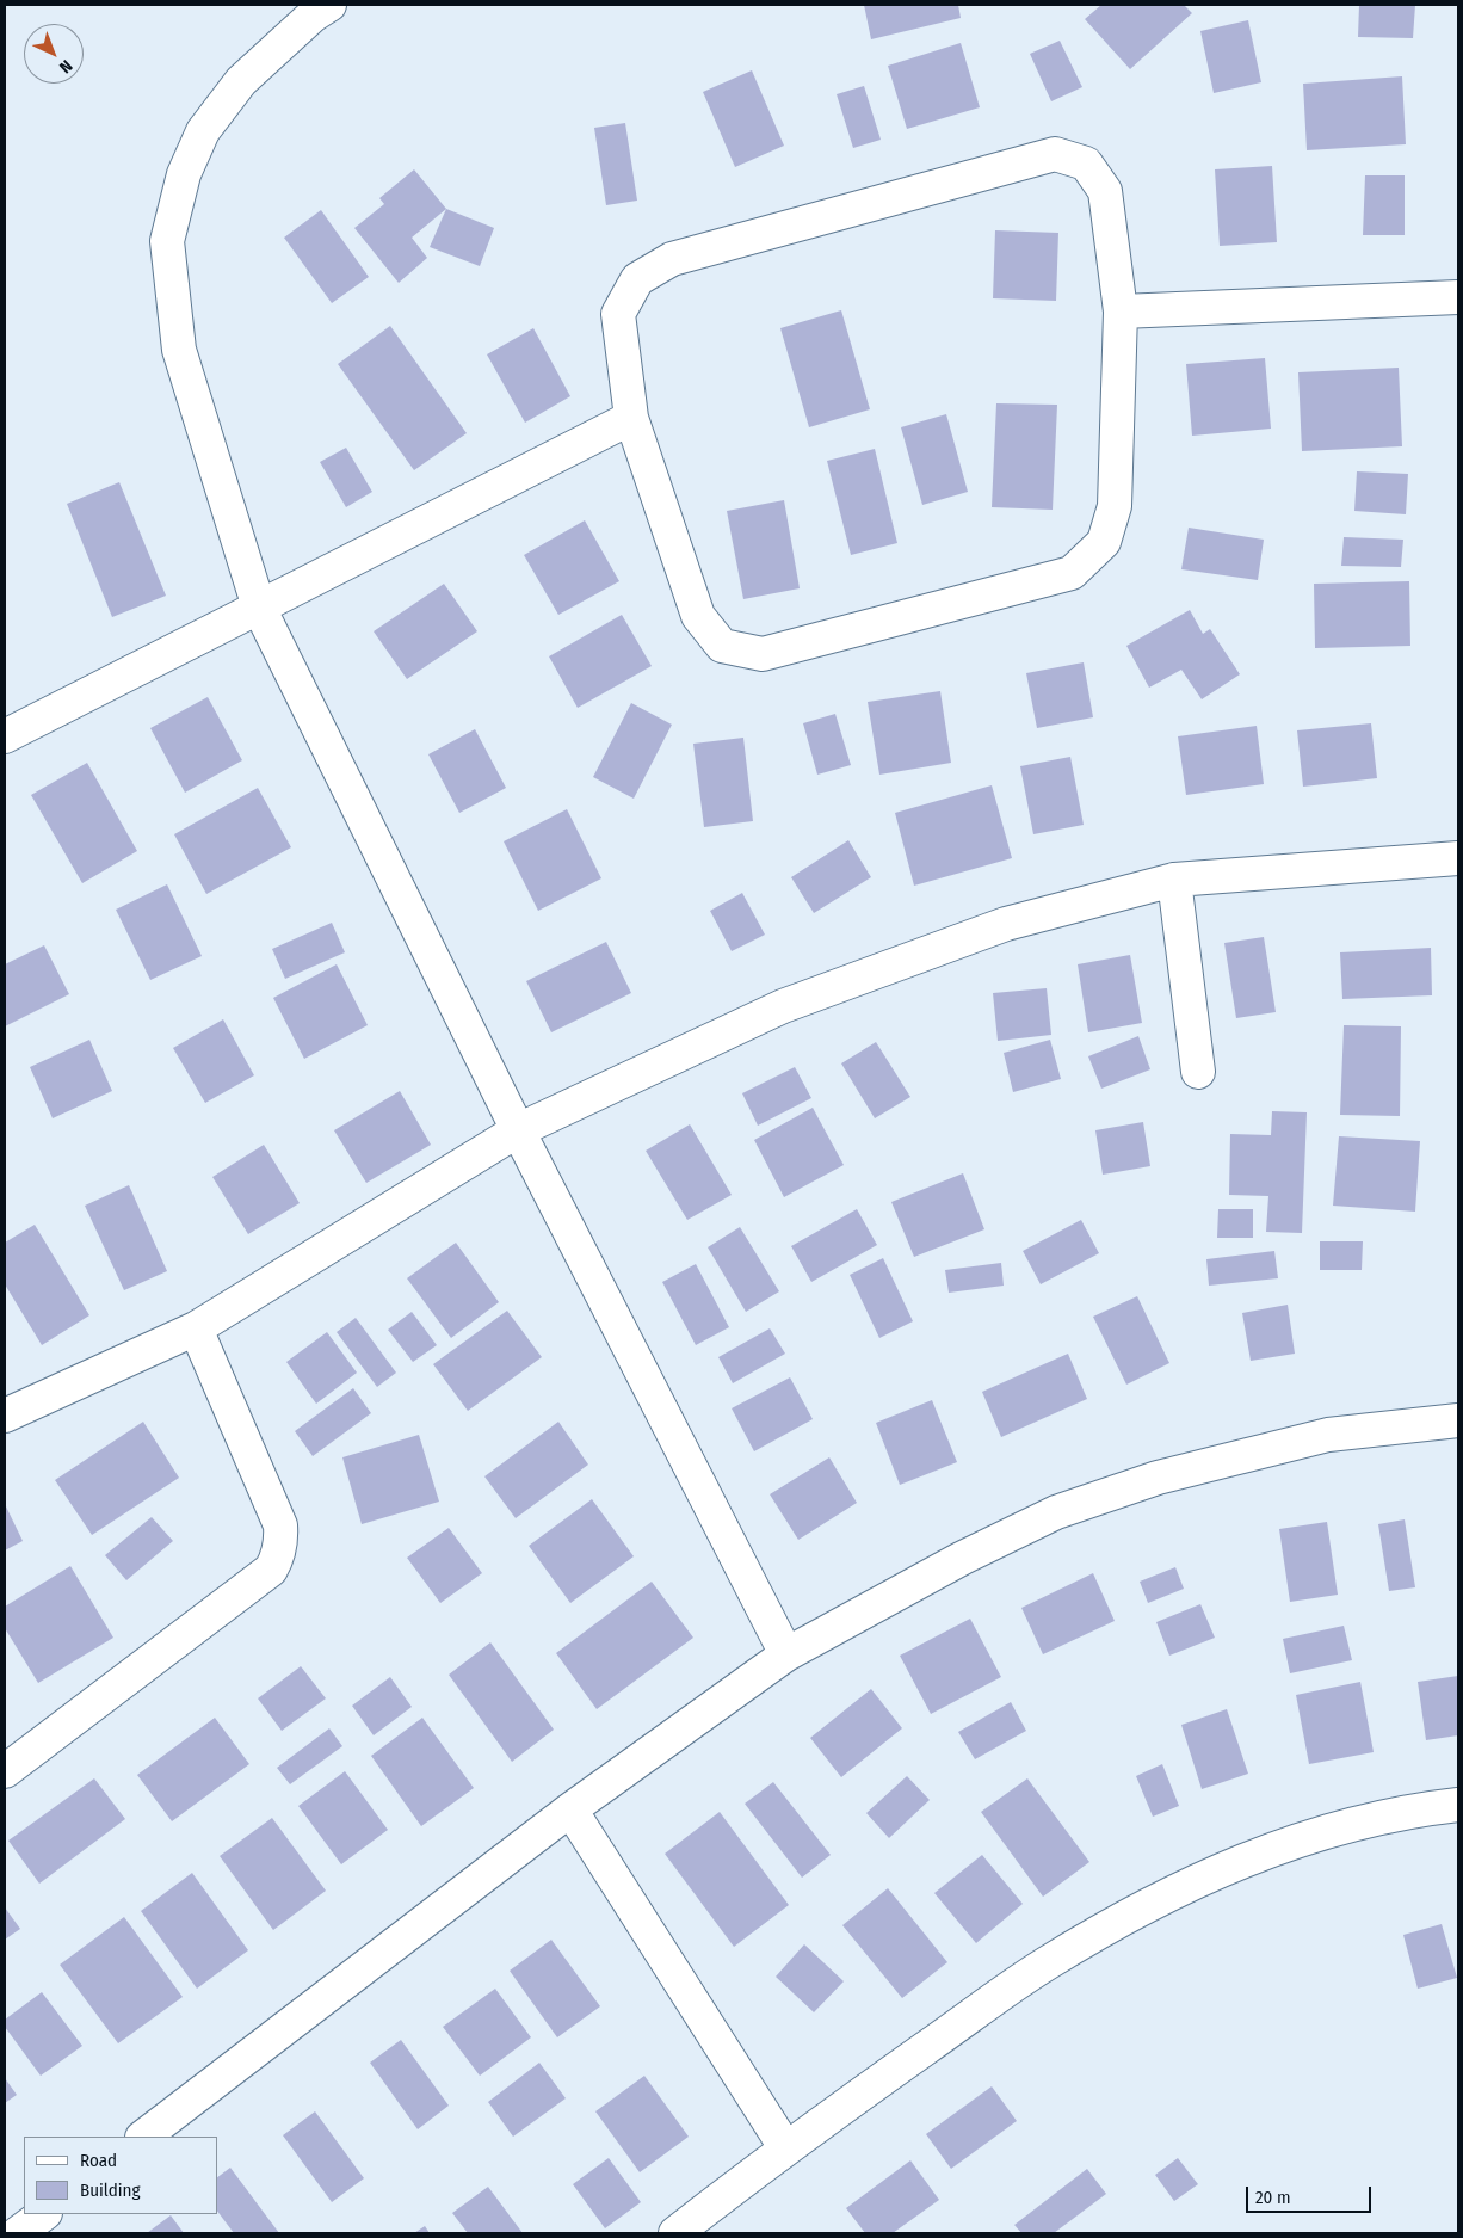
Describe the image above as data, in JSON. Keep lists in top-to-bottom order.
{
  "legend": ["Road", "Building"],
  "scale_bar": "20 m",
  "north": "bottom right"
}
